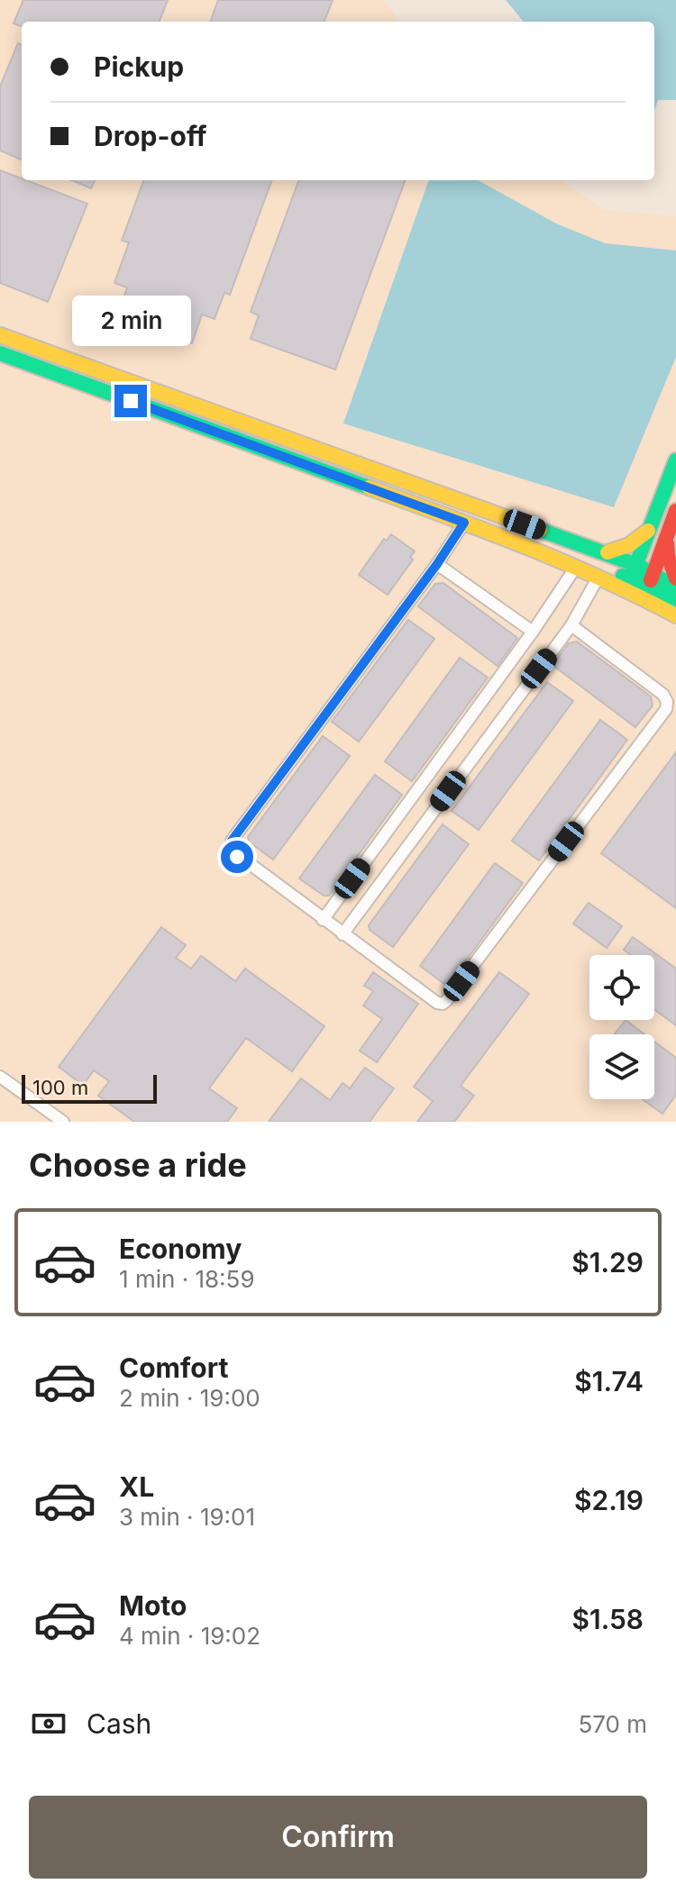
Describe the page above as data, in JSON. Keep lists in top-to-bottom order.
{
  "scale_bar": "100 m",
  "page": {
    "banner": ["Pickup", "Drop-off"],
    "bubble": "2 min",
    "scale": "100 m",
    "heading": "Choose a ride",
    "list": [
      {
        "name": "Economy",
        "note": "1 min · 18:59",
        "value": "$1.29"
      },
      {
        "name": "Comfort",
        "note": "2 min · 19:00",
        "value": "$1.74"
      },
      {
        "name": "XL",
        "note": "3 min · 19:01",
        "value": "$2.19"
      },
      {
        "name": "Moto",
        "note": "4 min · 19:02",
        "value": "$1.58"
      }
    ],
    "pay": ["Cash", "570 m"],
    "buttons": "Confirm"
  }
}
